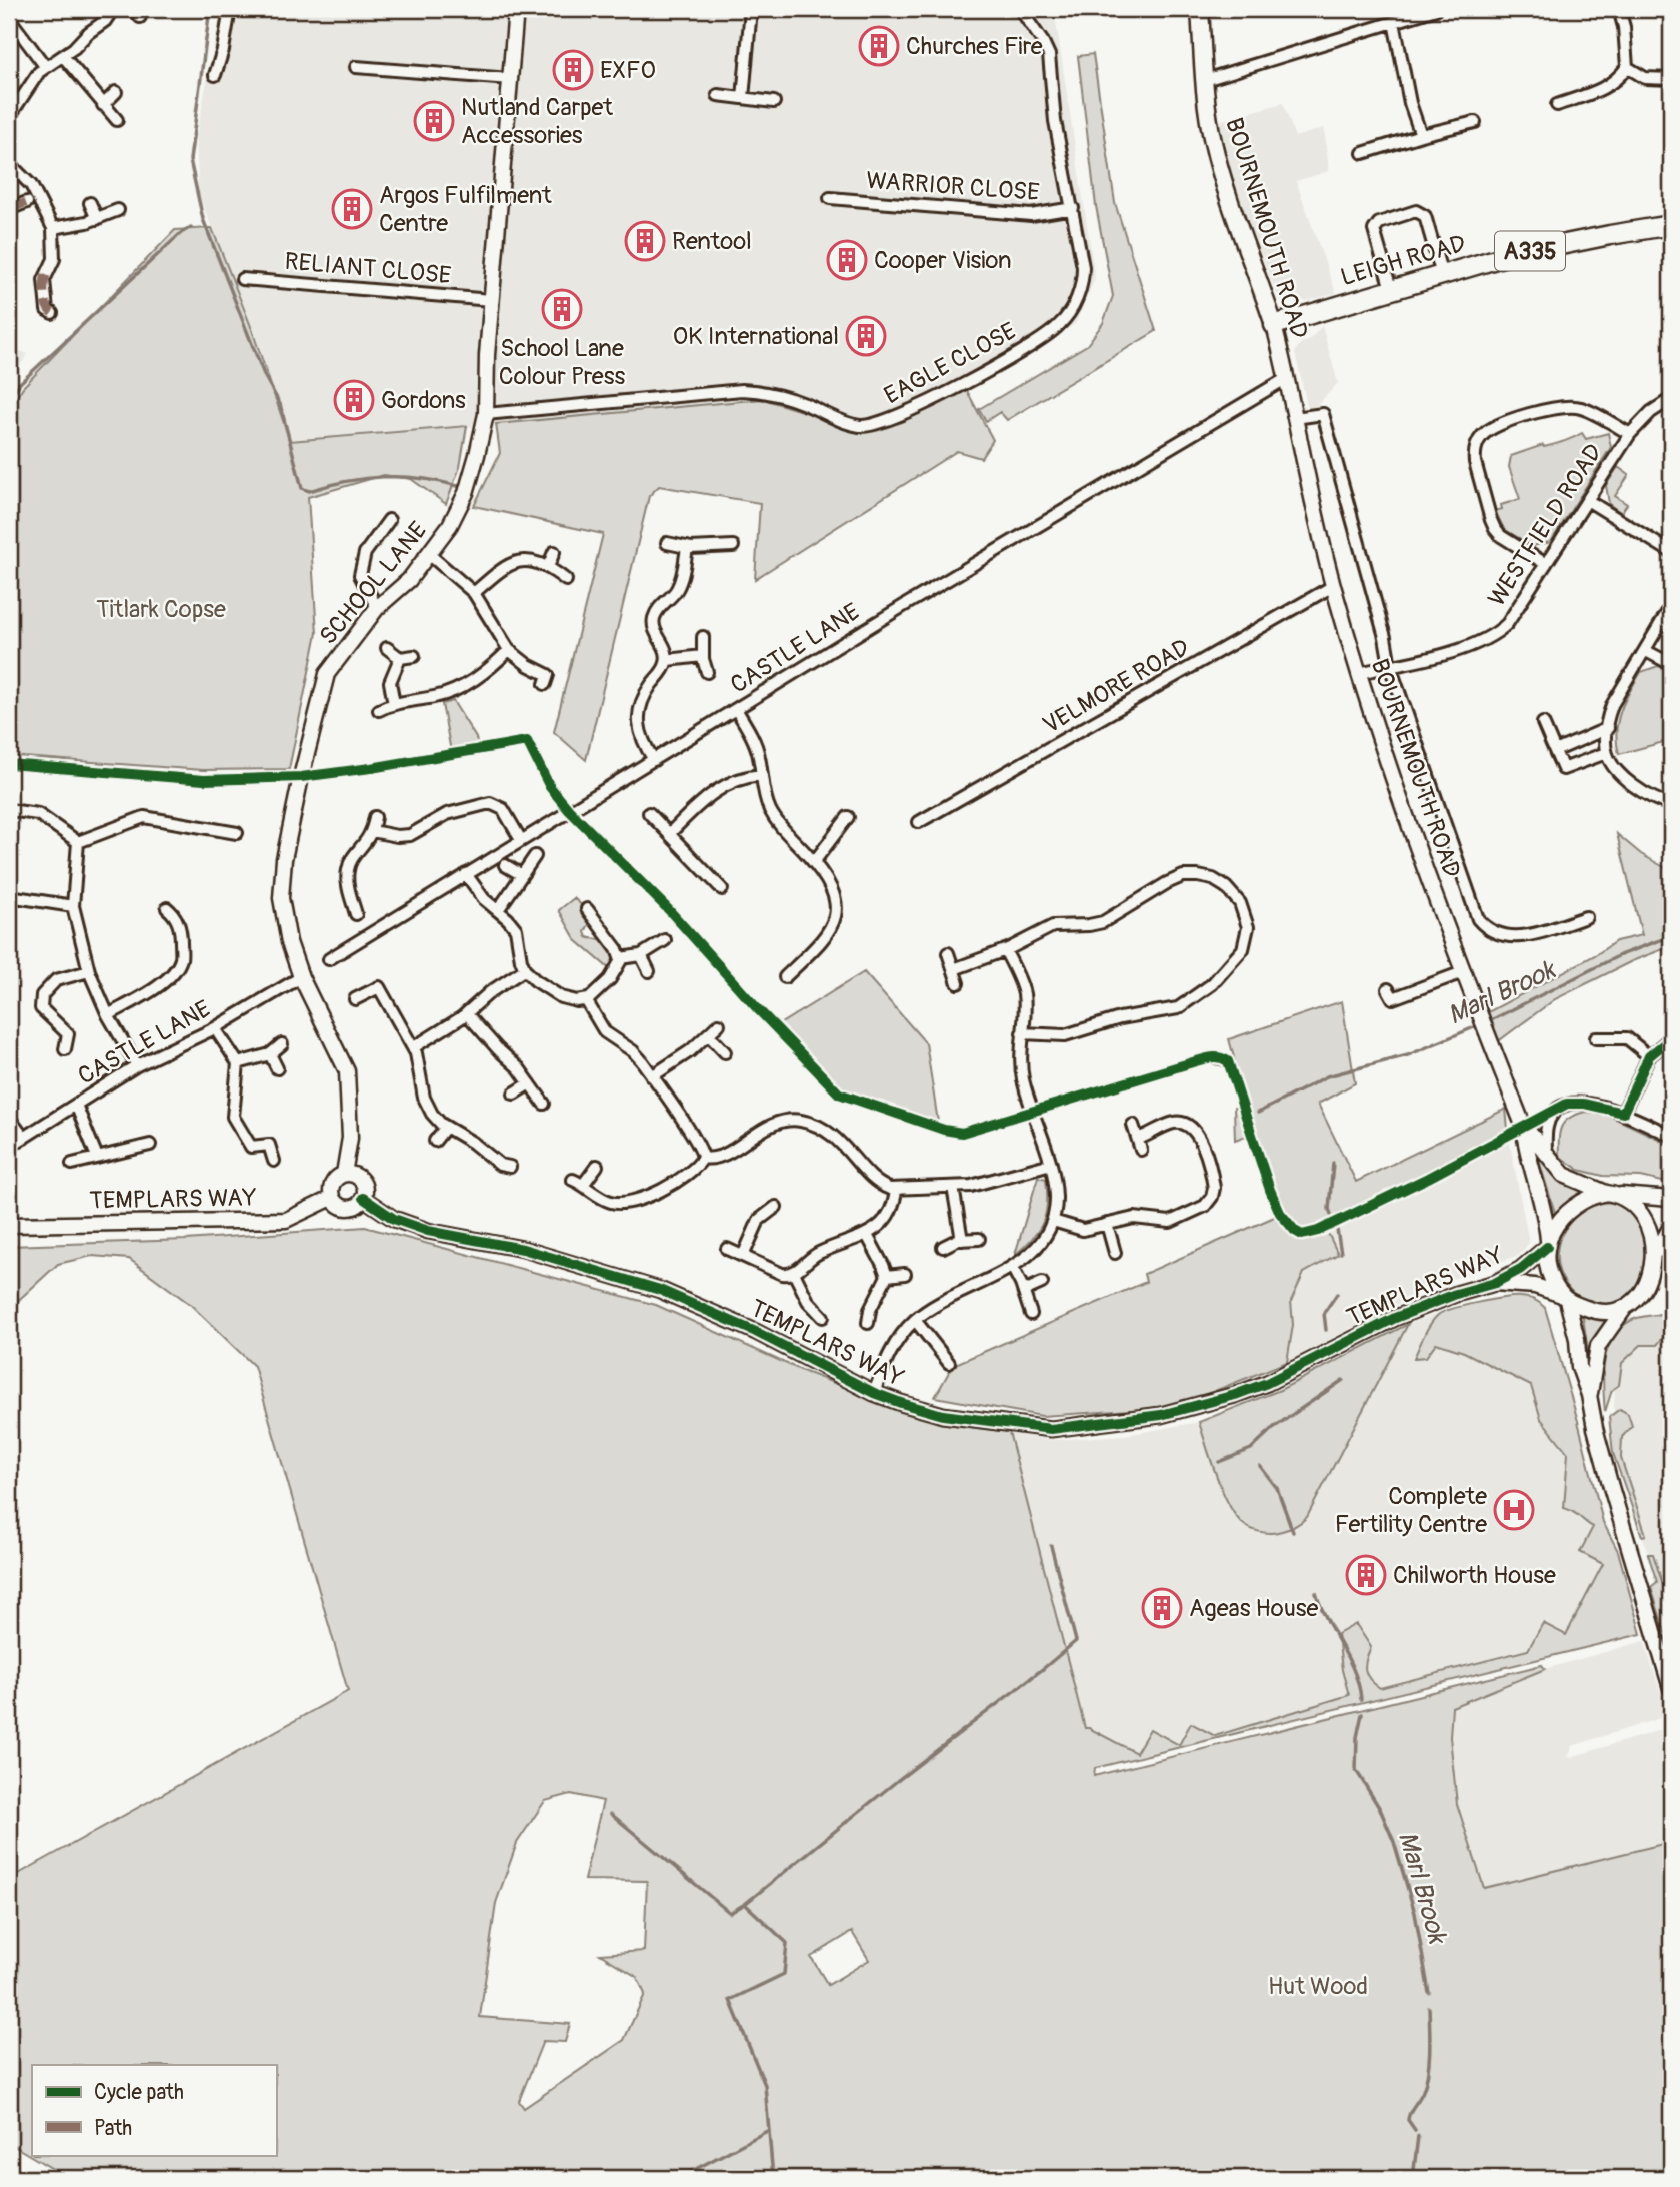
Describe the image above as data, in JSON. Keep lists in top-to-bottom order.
{
  "streets": {
    "main road": ["BOURNEMOUTH ROAD", "A335", "LEIGH ROAD"],
    "street": [
      "WARRIOR CLOSE",
      "RELIANT CLOSE",
      "EAGLE CLOSE",
      "WESTFIELD ROAD",
      "SCHOOL LANE",
      "CASTLE LANE",
      "VELMORE ROAD",
      "TEMPLARS WAY"
    ]
  },
  "crossings": [
    ["WARRIOR CLOSE", "EAGLE CLOSE"],
    ["BOURNEMOUTH ROAD", "LEIGH ROAD"],
    ["BOURNEMOUTH ROAD", "WESTFIELD ROAD"],
    ["BOURNEMOUTH ROAD", "CASTLE LANE"],
    ["BOURNEMOUTH ROAD", "VELMORE ROAD"],
    ["BOURNEMOUTH ROAD", "TEMPLARS WAY"],
    ["RELIANT CLOSE", "SCHOOL LANE"],
    ["EAGLE CLOSE", "SCHOOL LANE"],
    ["SCHOOL LANE", "CASTLE LANE"],
    ["SCHOOL LANE", "TEMPLARS WAY"]
  ],
  "water": ["Marl Brook"],
  "parks": ["Titlark Copse", "Hut Wood"],
  "places": {
    "building": [
      "Churches Fire",
      "EXFO",
      "Nutland Carpet Accessories",
      "Argos Fulfilment Centre",
      "Rentool",
      "Cooper Vision",
      "School Lane Colour Press",
      "OK International",
      "Gordons",
      "Chilworth House",
      "Ageas House"
    ],
    "hospital": ["Complete Fertility Centre"]
  },
  "legend": ["Cycle path", "Path"]
}
